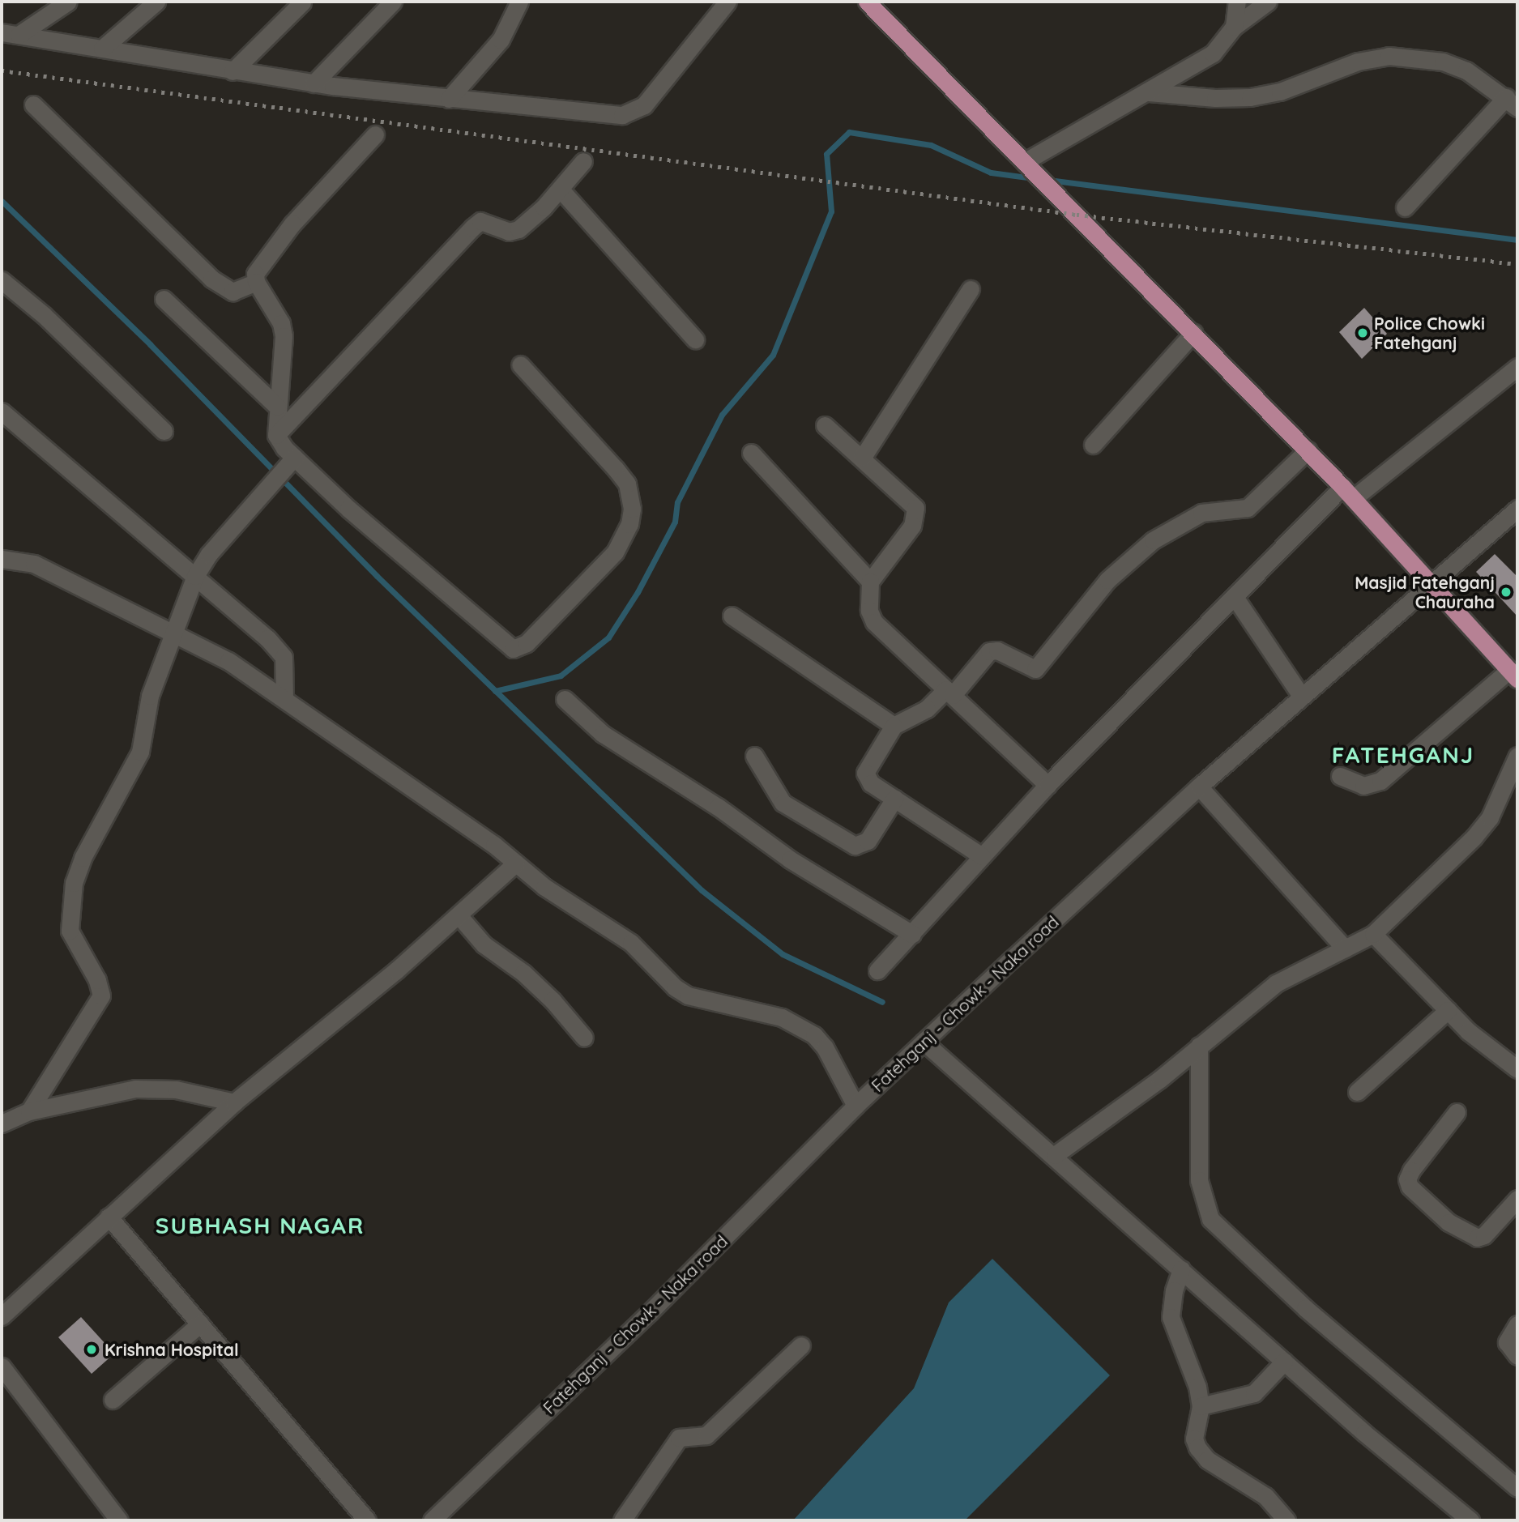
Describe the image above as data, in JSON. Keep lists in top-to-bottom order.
{
  "streets": {
    "street": ["Fatehganj - Chowk - Naka road"]
  },
  "districts": ["FATEHGANJ", "SUBHASH NAGAR"],
  "places": ["Police Chowki Fatehganj", "Masjid Fatehganj Chauraha", "Krishna Hospital"]
}
